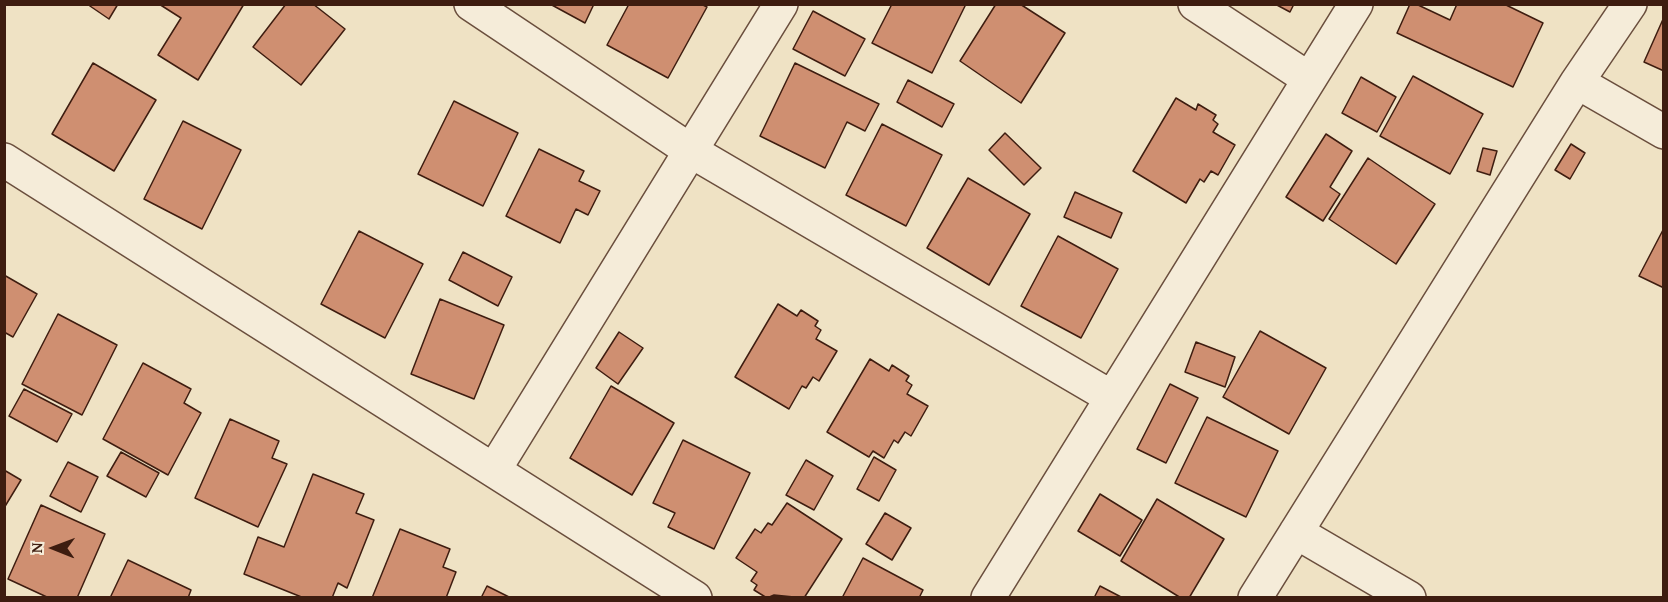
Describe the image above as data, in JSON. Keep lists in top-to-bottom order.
{
  "north": "left"
}
